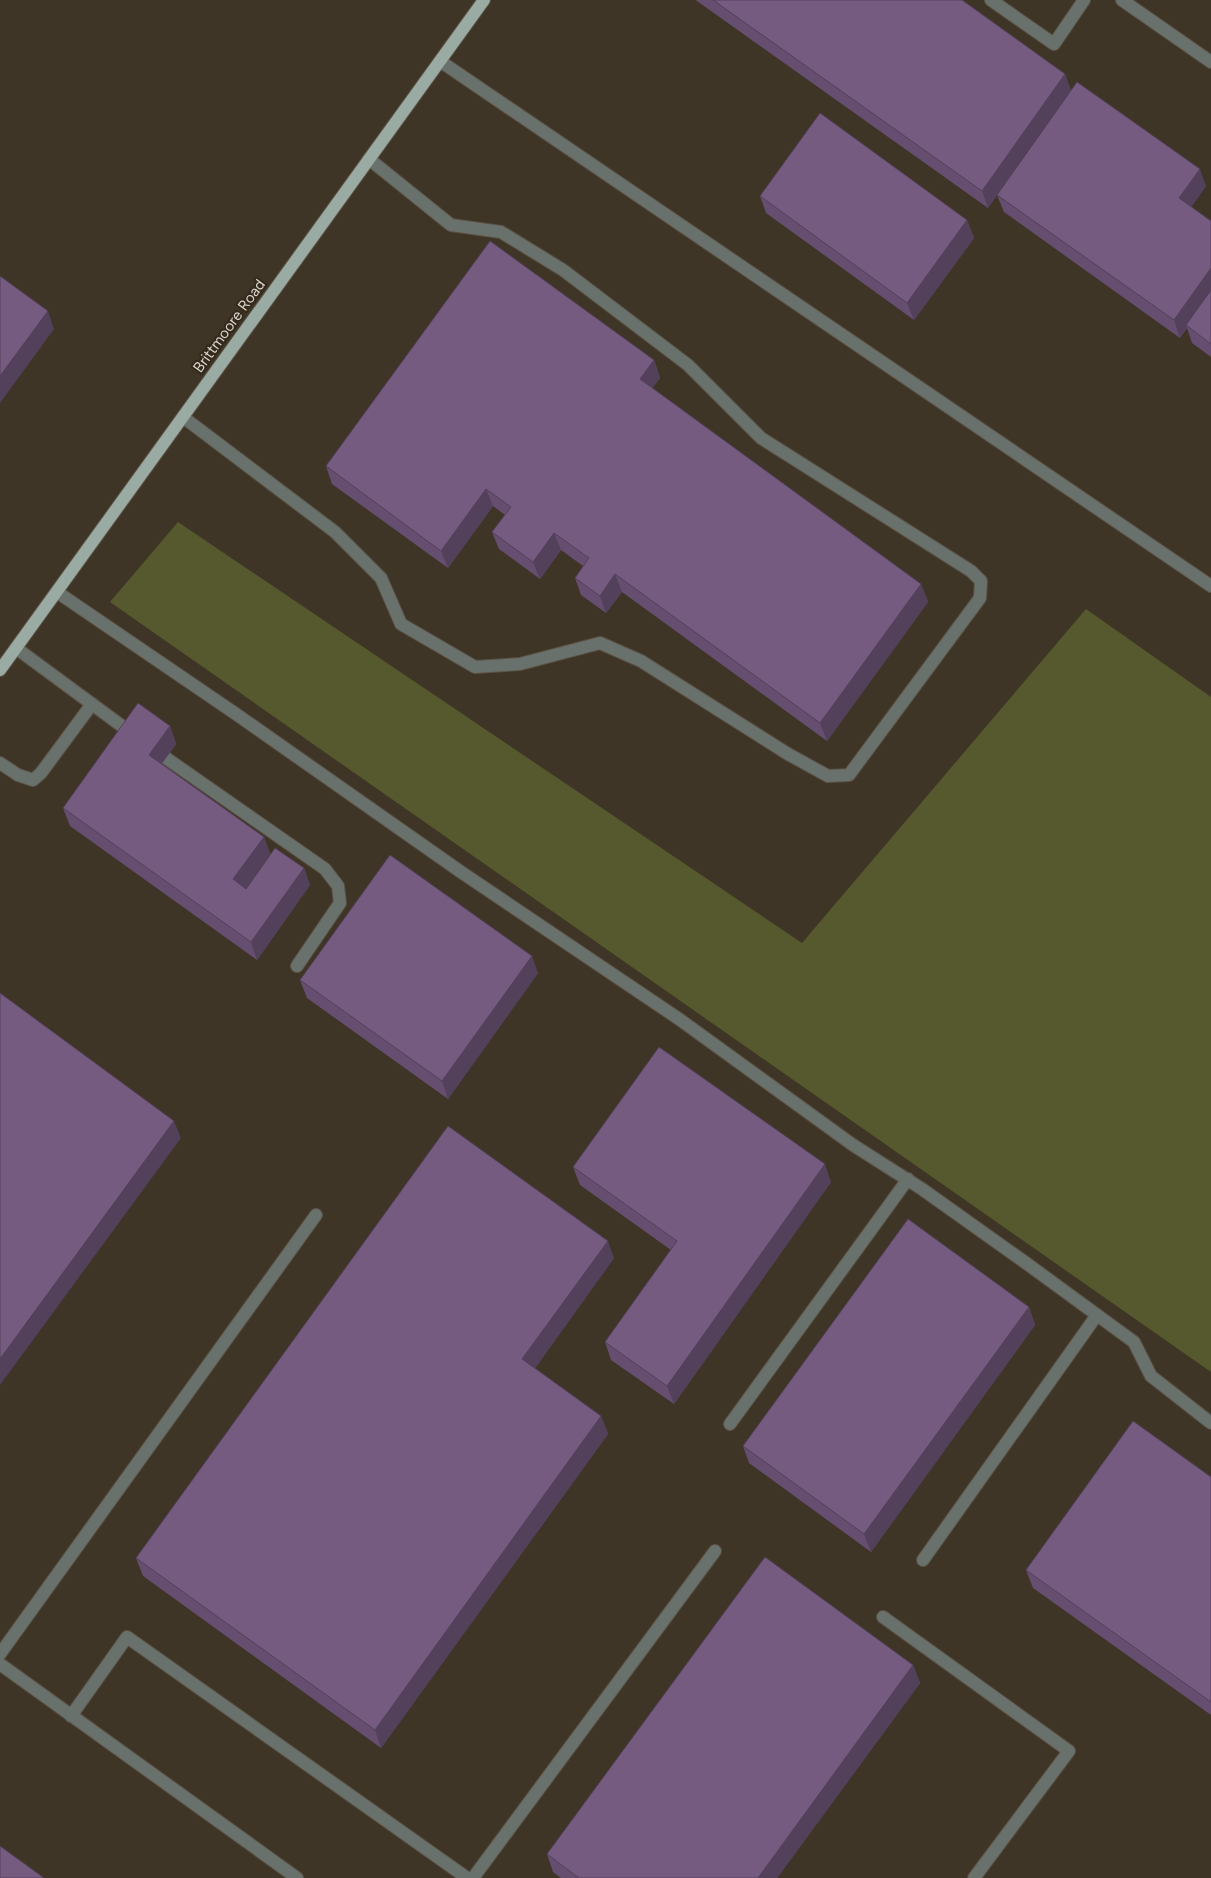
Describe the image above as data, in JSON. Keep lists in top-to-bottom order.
{
  "streets": {
    "main road": ["Brittmoore Road"]
  }
}
